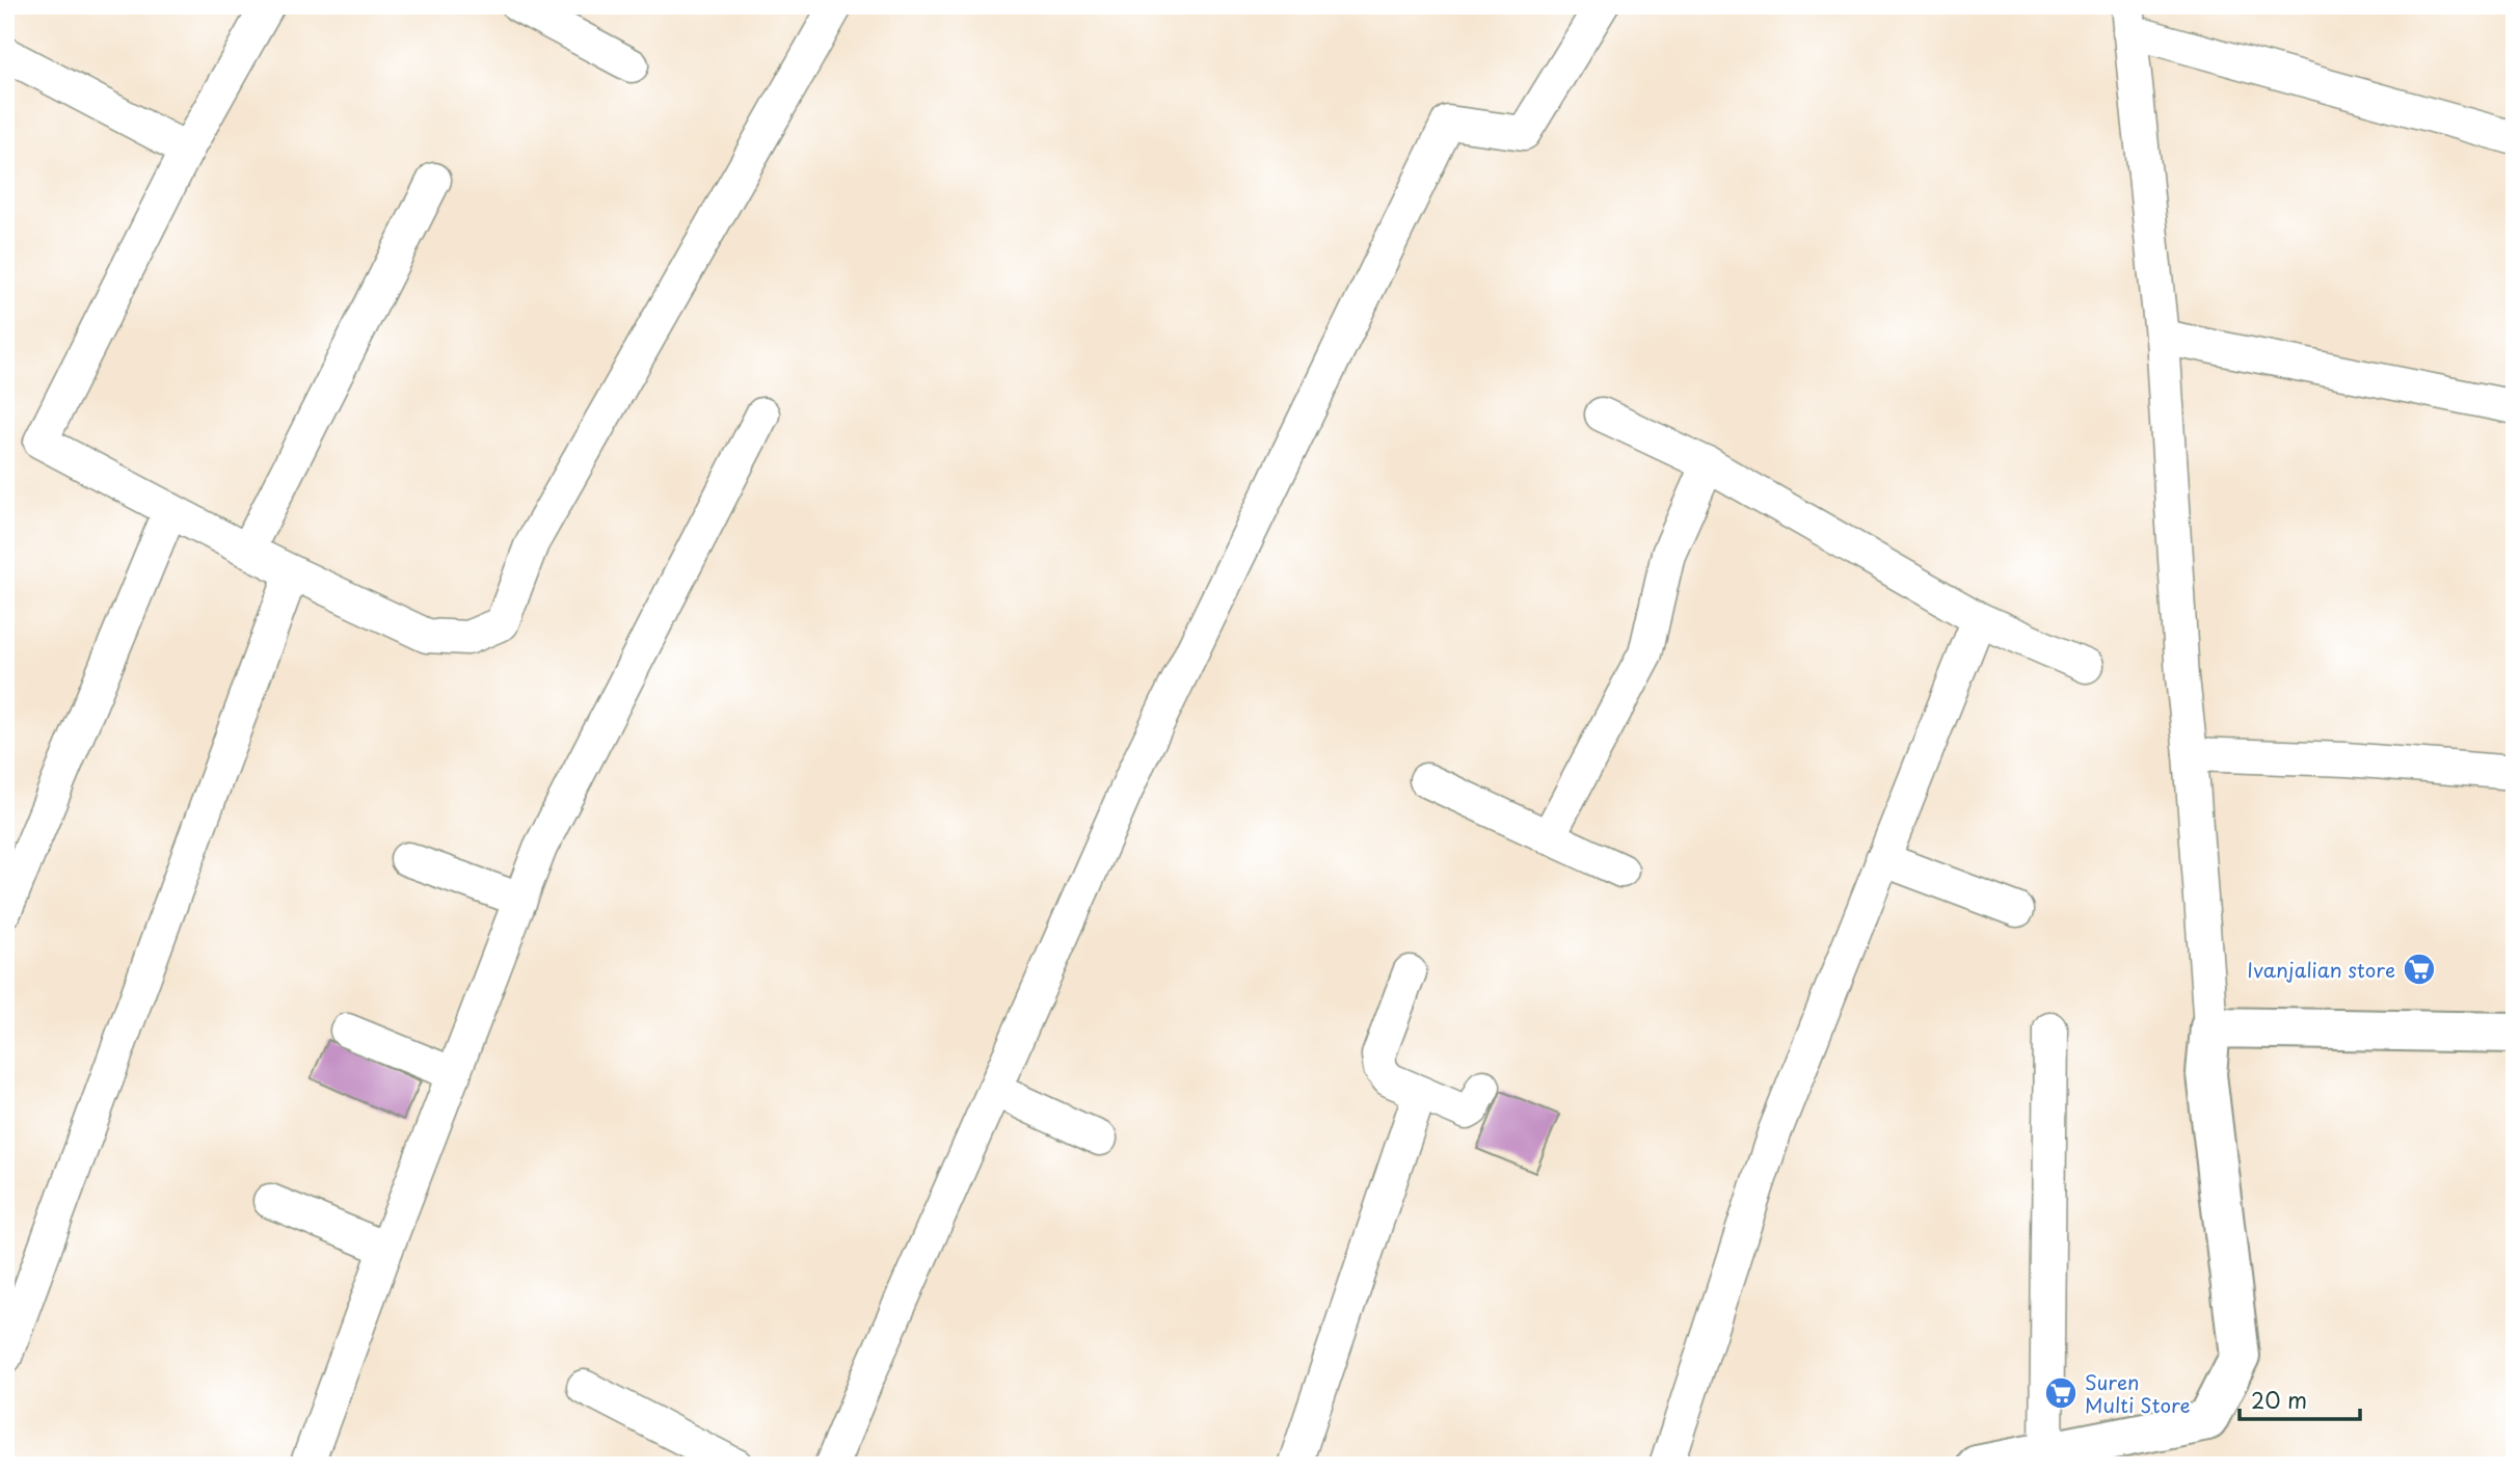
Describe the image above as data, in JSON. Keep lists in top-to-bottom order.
{
  "places": {
    "supermarket": ["Ivanjalian store", "Suren Multi Store"]
  },
  "scale_bar": "20 m"
}
